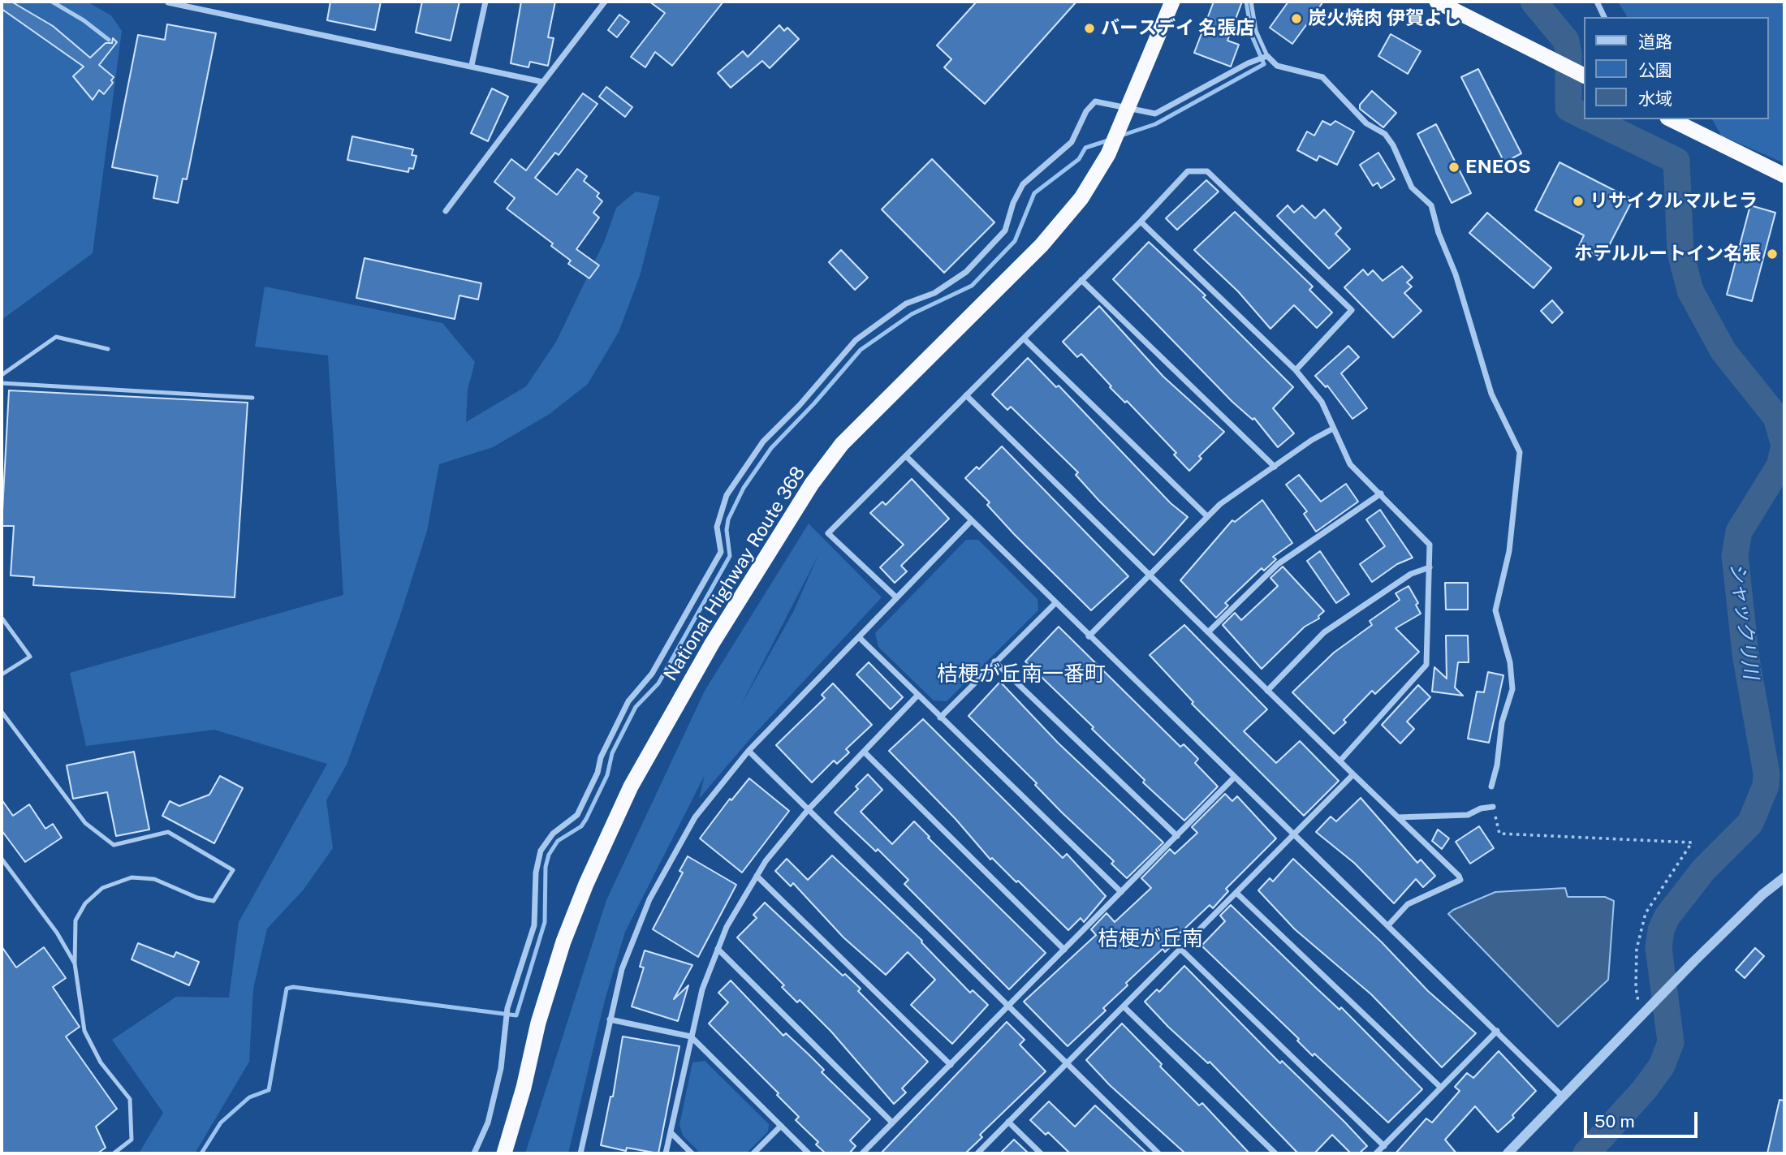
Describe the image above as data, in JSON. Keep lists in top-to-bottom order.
{
  "streets": {
    "highway": ["National Highway Route 368"]
  },
  "districts": ["桔梗が丘南一番町", "桔梗が丘南"],
  "water": ["シャックリ川"],
  "places": [
    "炭火焼肉 伊賀よし",
    "バースデイ 名張店",
    "ENEOS",
    "リサイクルマルヒラ",
    "ホテルルートイン名張"
  ],
  "legend": ["道路", "公園", "水域"],
  "scale_bar": "50 m"
}
